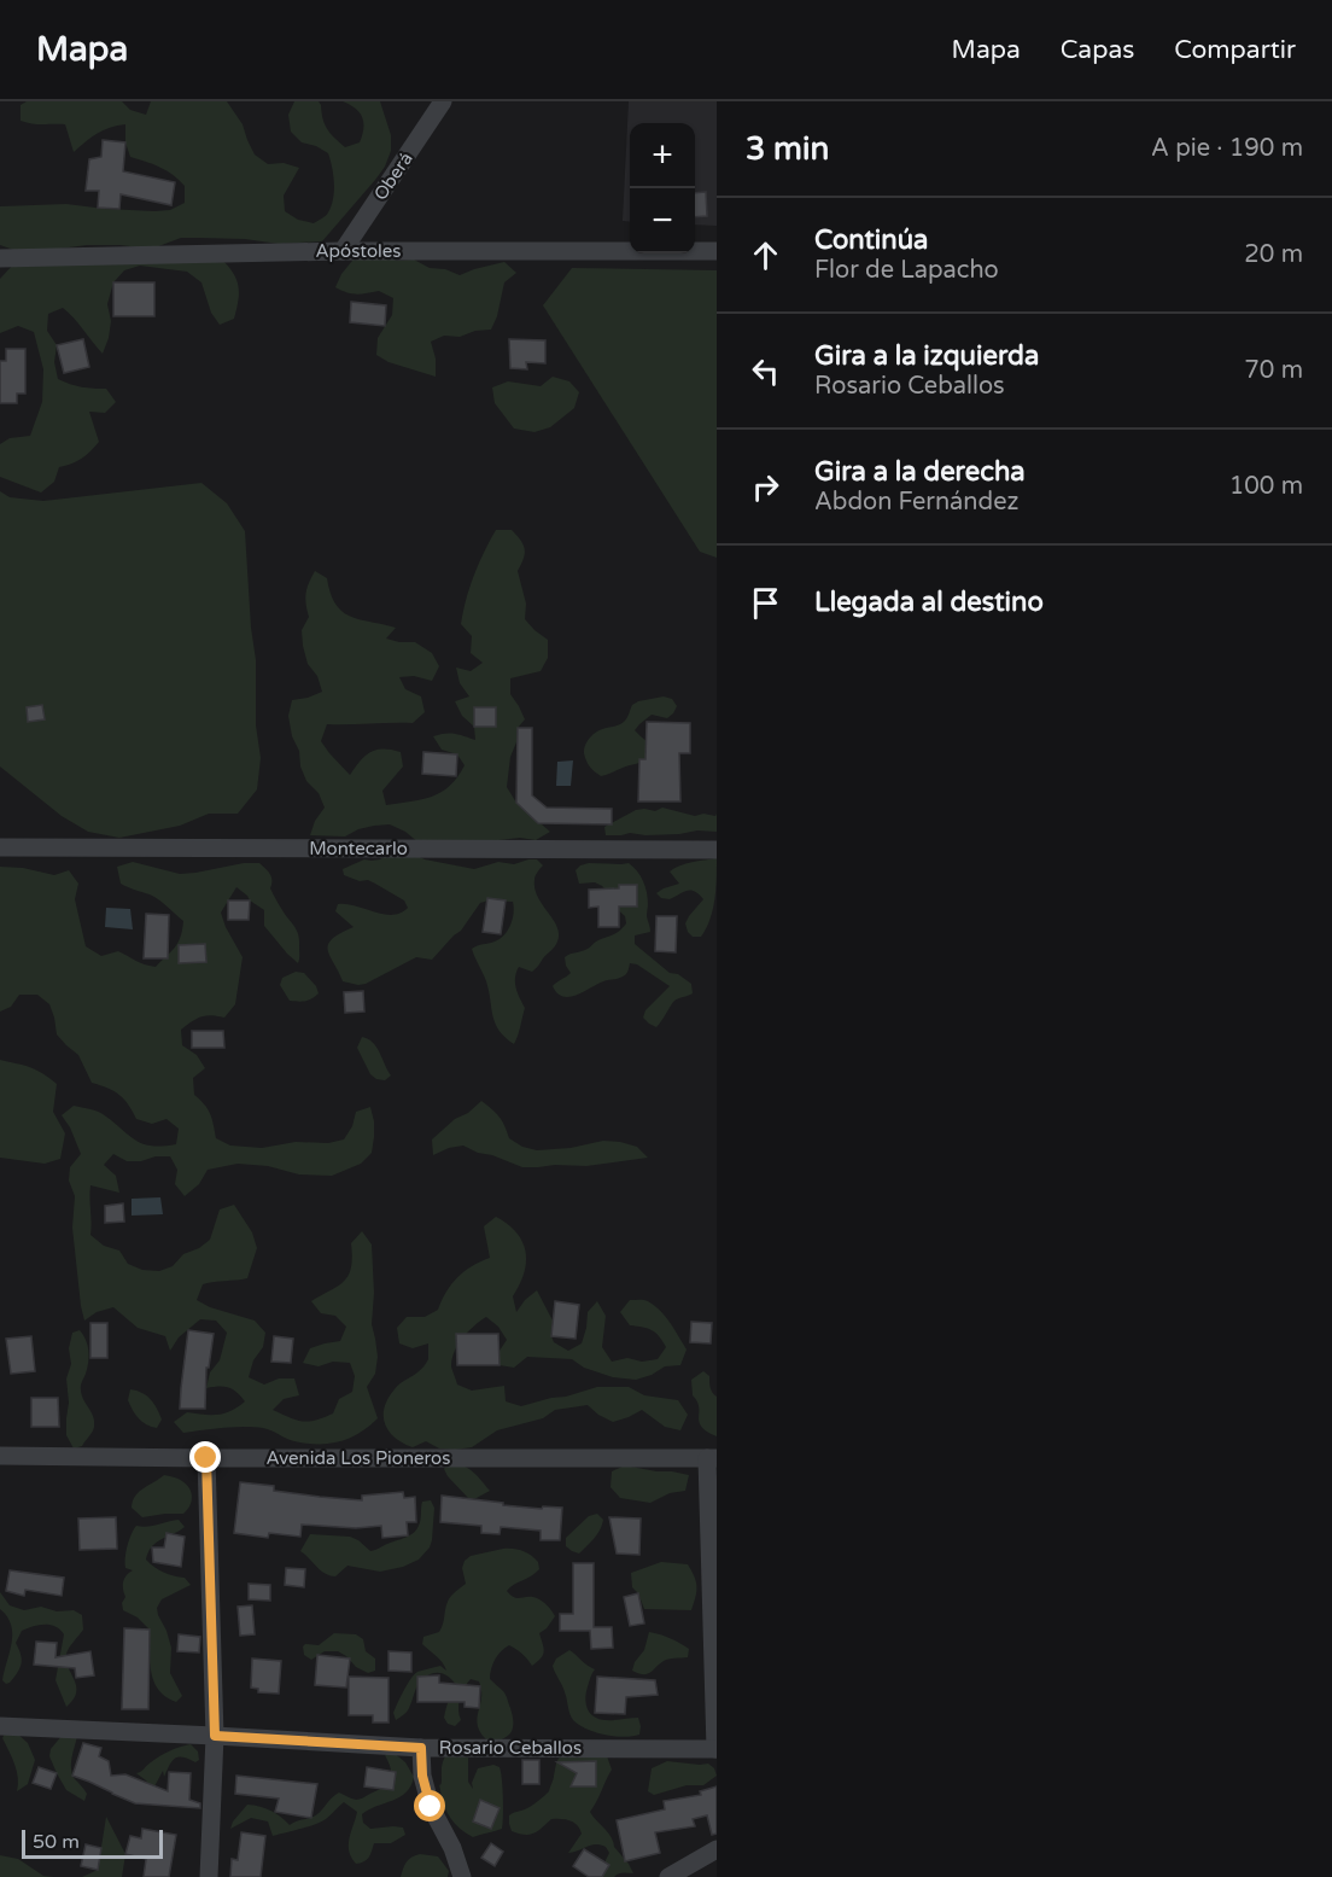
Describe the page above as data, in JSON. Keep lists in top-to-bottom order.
{
  "streets": {
    "street": [
      "Oberá",
      "Apóstoles",
      "Montecarlo",
      "Avenida Los Pioneros",
      "Rosario Ceballos"
    ]
  },
  "crossings": [
    ["Oberá", "Apóstoles"]
  ],
  "scale_bar": "50 m",
  "page": {
    "header": "Mapa",
    "nav": ["Mapa", "Capas", "Compartir"],
    "heading": ["3 min", "A pie · 190 m"],
    "map_buttons": ["+", "−"],
    "list": [
      ["Continúa", "Flor de Lapacho", "20 m"],
      ["Gira a la izquierda", "Rosario Ceballos", "70 m"],
      ["Gira a la derecha", "Abdon Fernández", "100 m"],
      "Llegada al destino"
    ],
    "scale": "50 m"
  }
}
